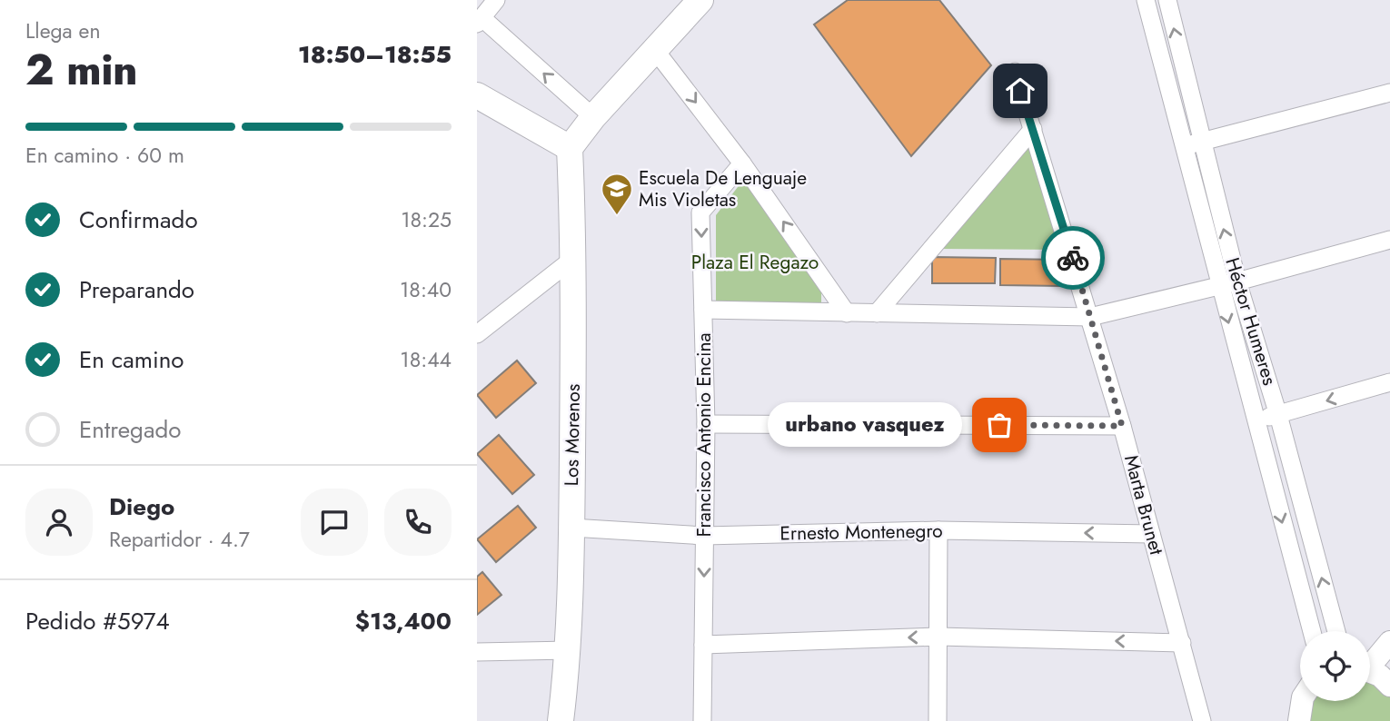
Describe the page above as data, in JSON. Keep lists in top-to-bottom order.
{
  "streets": {
    "main road": ["Los Morenos"],
    "street": [
      "Héctor Humeres",
      "Francisco Antonio Encina",
      "Marta Brunet",
      "Ernesto Montenegro"
    ]
  },
  "crossings": [
    ["Los Morenos", "Ernesto Montenegro"],
    ["Francisco Antonio Encina", "Ernesto Montenegro"],
    ["Marta Brunet", "Ernesto Montenegro"]
  ],
  "one_way": ["Francisco Antonio Encina"],
  "parks": ["Plaza El Regazo"],
  "places": {
    "school or university": ["Escuela De Lenguaje Mis Violetas"],
    "other": ["urbano vasquez"]
  },
  "page": {
    "heading": ["2 min", "Llega en", "18:50–18:55"],
    "panel": [
      "Diego",
      "Repartidor · 4.7",
      "Pedido #5974",
      "$13,400"
    ],
    "bar": "En camino · 60 m",
    "list": [
      ["Confirmado", "18:25"],
      ["Preparando", "18:40"],
      ["En camino", "18:44"],
      "Entregado"
    ],
    "bubble": "urbano vasquez"
  }
}
